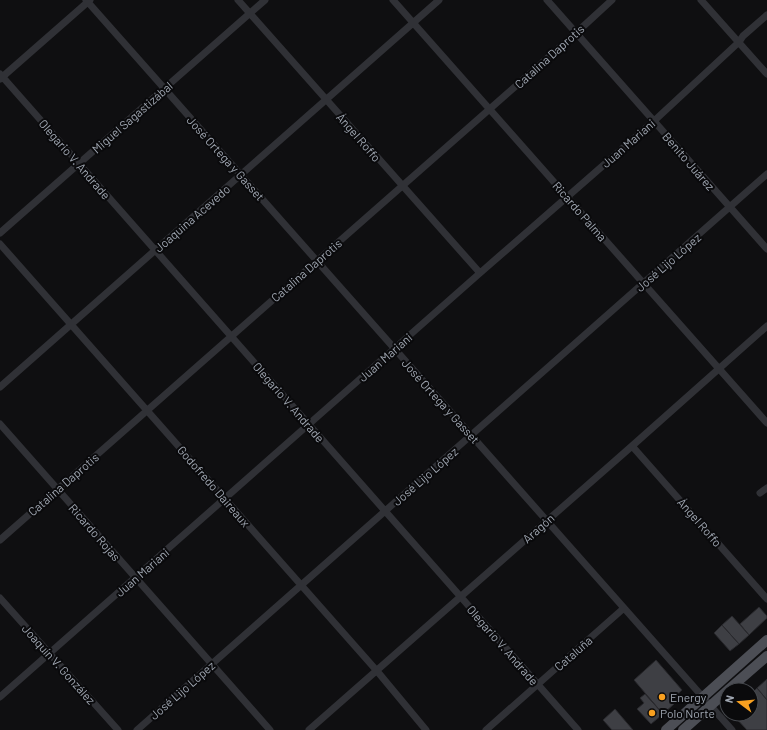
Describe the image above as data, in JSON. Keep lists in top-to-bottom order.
{
  "streets": {
    "street": [
      "Catalina Daprotis",
      "Miguel Sagastizábal",
      "Ángel Roffo",
      "Juan Mariani",
      "José Ortega y Gasset",
      "Olegario V. Andrade",
      "Benito Juárez",
      "Ricardo Palma",
      "Joaquina Acevedo",
      "José Lijo López",
      "Godofredo Daireaux",
      "Aragón",
      "Ricardo Rojas",
      "Cataluña",
      "Joaquín V. González"
    ]
  },
  "crossings": [
    ["Catalina Daprotis", "Ángel Roffo"],
    ["Catalina Daprotis", "José Ortega y Gasset"],
    ["Catalina Daprotis", "Olegario V. Andrade"],
    ["Catalina Daprotis", "Benito Juárez"],
    ["Catalina Daprotis", "Ricardo Palma"],
    ["Catalina Daprotis", "Godofredo Daireaux"],
    ["Catalina Daprotis", "Ricardo Rojas"],
    ["Miguel Sagastizábal", "Ángel Roffo"],
    ["Miguel Sagastizábal", "José Ortega y Gasset"],
    ["Miguel Sagastizábal", "Olegario V. Andrade"],
    ["Ángel Roffo", "Juan Mariani"],
    ["Ángel Roffo", "Joaquina Acevedo"],
    ["Ángel Roffo", "Aragón"],
    ["Juan Mariani", "José Ortega y Gasset"],
    ["Juan Mariani", "Olegario V. Andrade"],
    ["Juan Mariani", "Benito Juárez"],
    ["Juan Mariani", "Ricardo Palma"],
    ["Juan Mariani", "Godofredo Daireaux"],
    ["Juan Mariani", "Ricardo Rojas"],
    ["Juan Mariani", "Joaquín V. González"],
    ["José Ortega y Gasset", "Joaquina Acevedo"],
    ["José Ortega y Gasset", "José Lijo López"],
    ["José Ortega y Gasset", "Aragón"],
    ["José Ortega y Gasset", "Cataluña"],
    ["Olegario V. Andrade", "Joaquina Acevedo"],
    ["Olegario V. Andrade", "José Lijo López"],
    ["Olegario V. Andrade", "Aragón"],
    ["Olegario V. Andrade", "Cataluña"],
    ["Benito Juárez", "José Lijo López"],
    ["Ricardo Palma", "Joaquina Acevedo"],
    ["Ricardo Palma", "José Lijo López"],
    ["Ricardo Palma", "Aragón"],
    ["Joaquina Acevedo", "Godofredo Daireaux"],
    ["José Lijo López", "Godofredo Daireaux"],
    ["José Lijo López", "Ricardo Rojas"],
    ["Godofredo Daireaux", "Aragón"]
  ],
  "places": ["Energy", "Polo Norte"],
  "north": "left"
}
